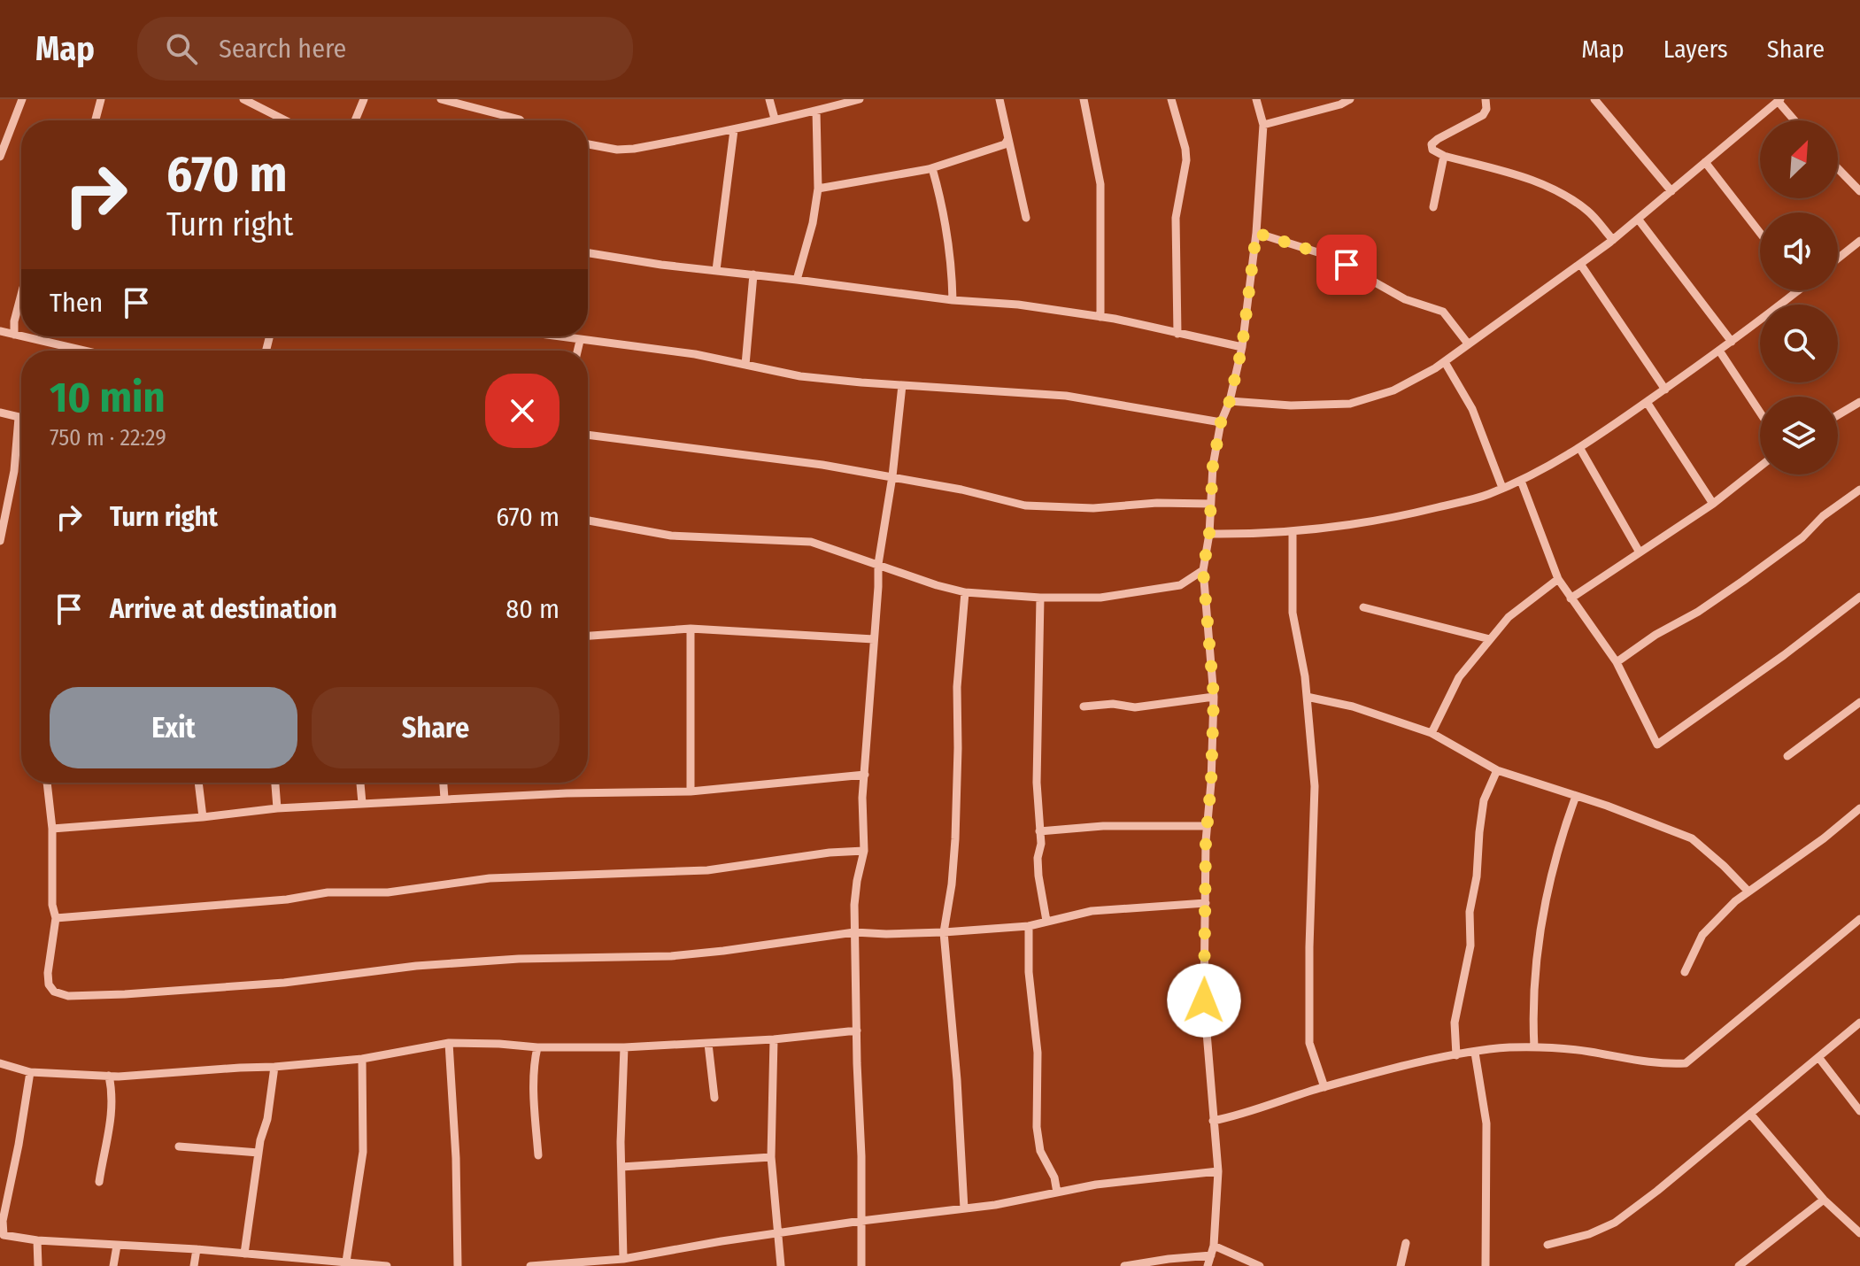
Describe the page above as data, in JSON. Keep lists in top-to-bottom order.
{
  "north": "top right",
  "page": {
    "header": "Map",
    "search": "Search here",
    "nav": ["Map", "Layers", "Share"],
    "turn": ["670 m", "Turn right"],
    "then": "Then",
    "heading": ["10 min", "750 m · 22:29"],
    "list": [
      {
        "name": "Turn right",
        "value": "670 m"
      },
      {
        "name": "Arrive at destination",
        "value": "80 m"
      }
    ],
    "buttons": ["Exit", "Share"]
  }
}
